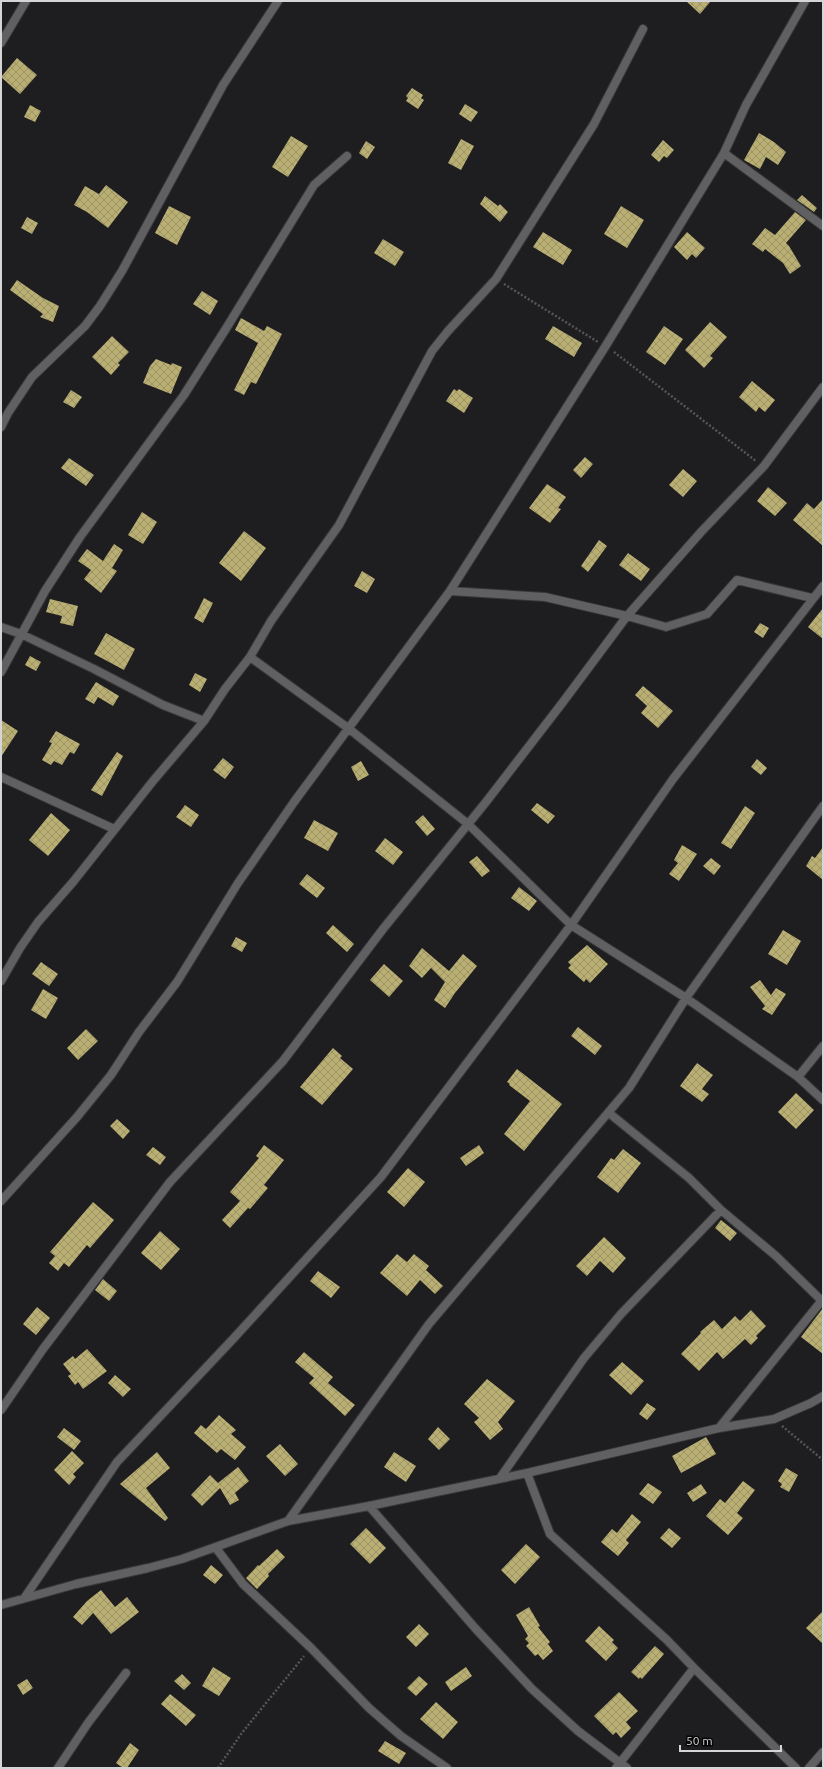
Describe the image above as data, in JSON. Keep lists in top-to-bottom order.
{
  "scale_bar": "50 m"
}
